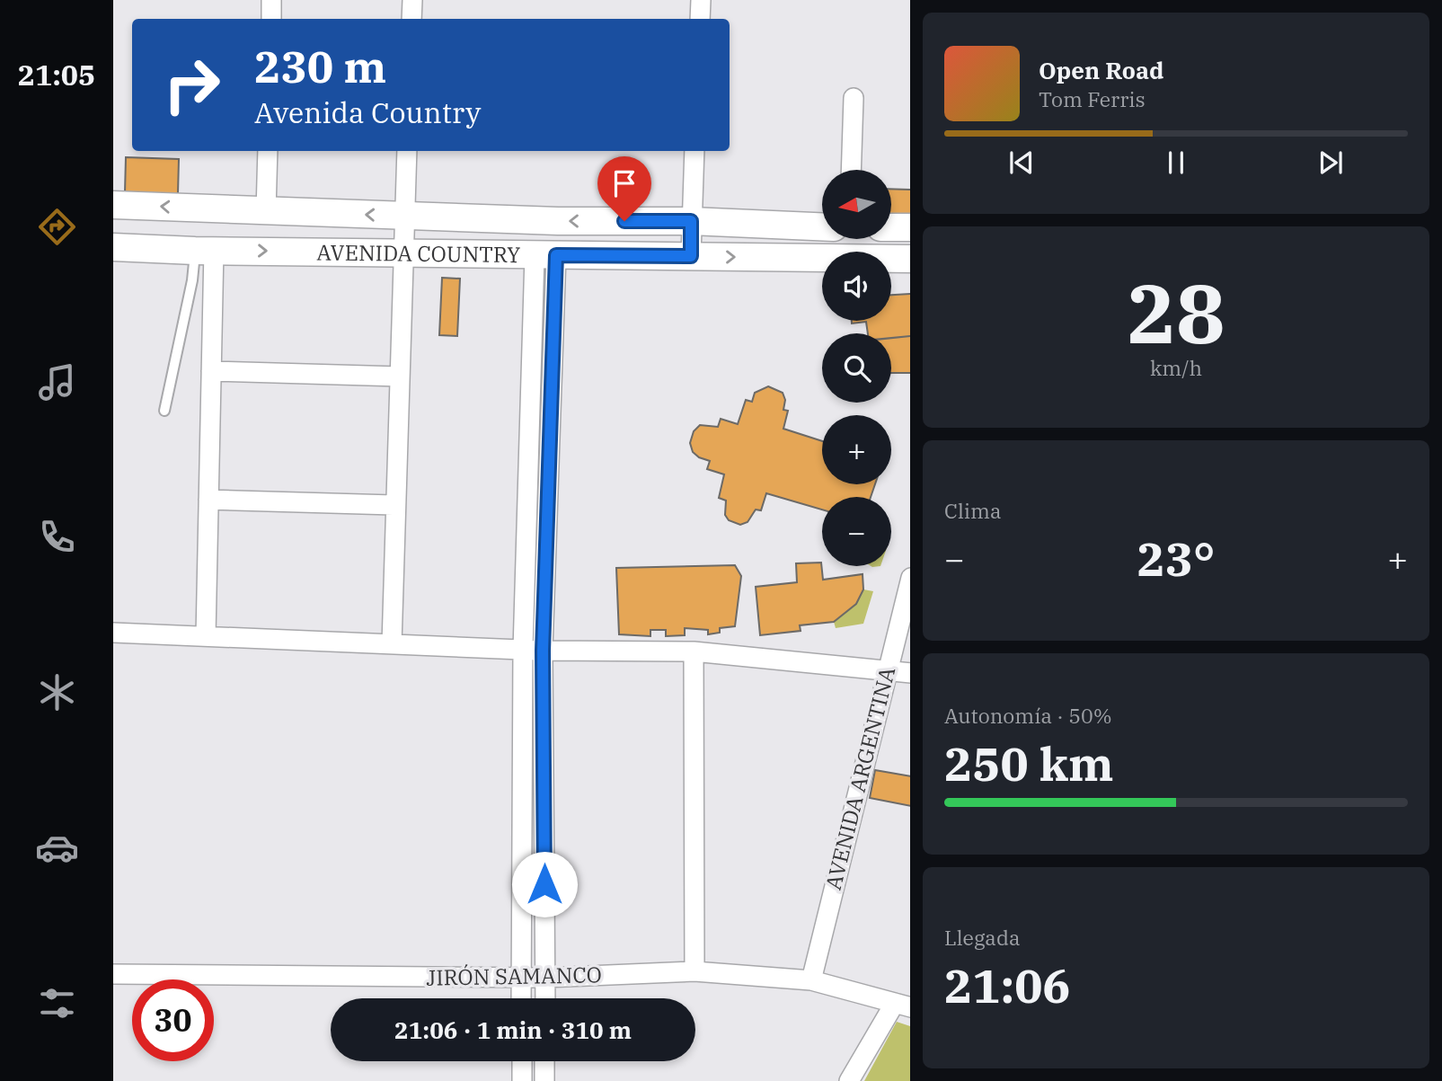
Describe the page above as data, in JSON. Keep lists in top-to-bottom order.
{
  "streets": {
    "main road": ["AVENIDA COUNTRY"],
    "street": ["AVENIDA ARGENTINA", "JIRÓN SAMANCO"]
  },
  "crossings": [
    ["AVENIDA ARGENTINA", "JIRÓN SAMANCO"]
  ],
  "north": "left",
  "page": {
    "tabs": "21:05",
    "turn": ["230 m", "Avenida Country"],
    "song": ["Open Road", "Tom Ferris"],
    "map_buttons": ["+", "−"],
    "tile": [
      ["28", "km/h"],
      "Clima",
      ["Autonomía · 50%", "250 km"],
      ["Llegada", "21:06"]
    ],
    "heat": ["−", "23°", "+"],
    "limit": "30",
    "trip": "21:06 · 1 min · 310 m"
  }
}
